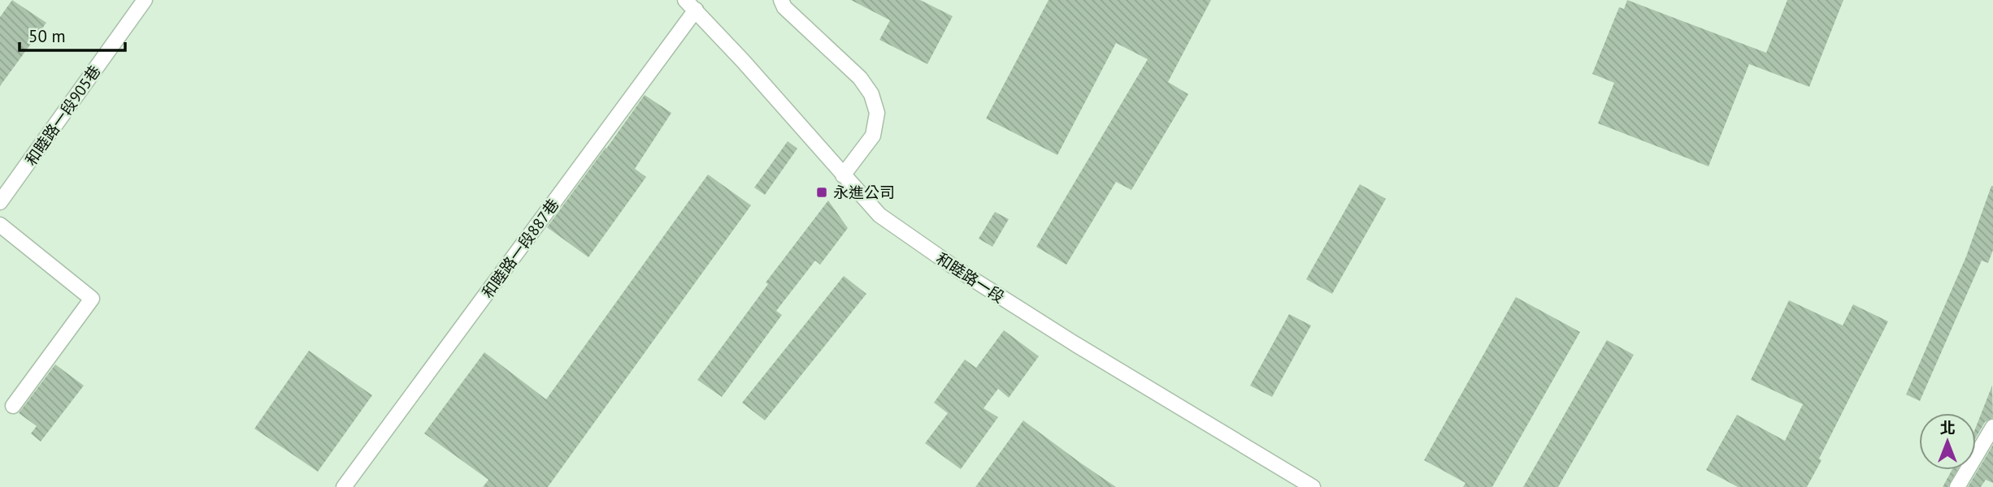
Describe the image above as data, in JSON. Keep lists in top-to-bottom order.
{
  "streets": {
    "street": ["和睦路一段905巷", "和睦路一段887巷", "和睦路一段"]
  },
  "crossings": [
    ["和睦路一段887巷", "和睦路一段"]
  ],
  "places": {
    "transit": ["永進公司"]
  },
  "scale_bar": "50 m",
  "north": "top"
}
